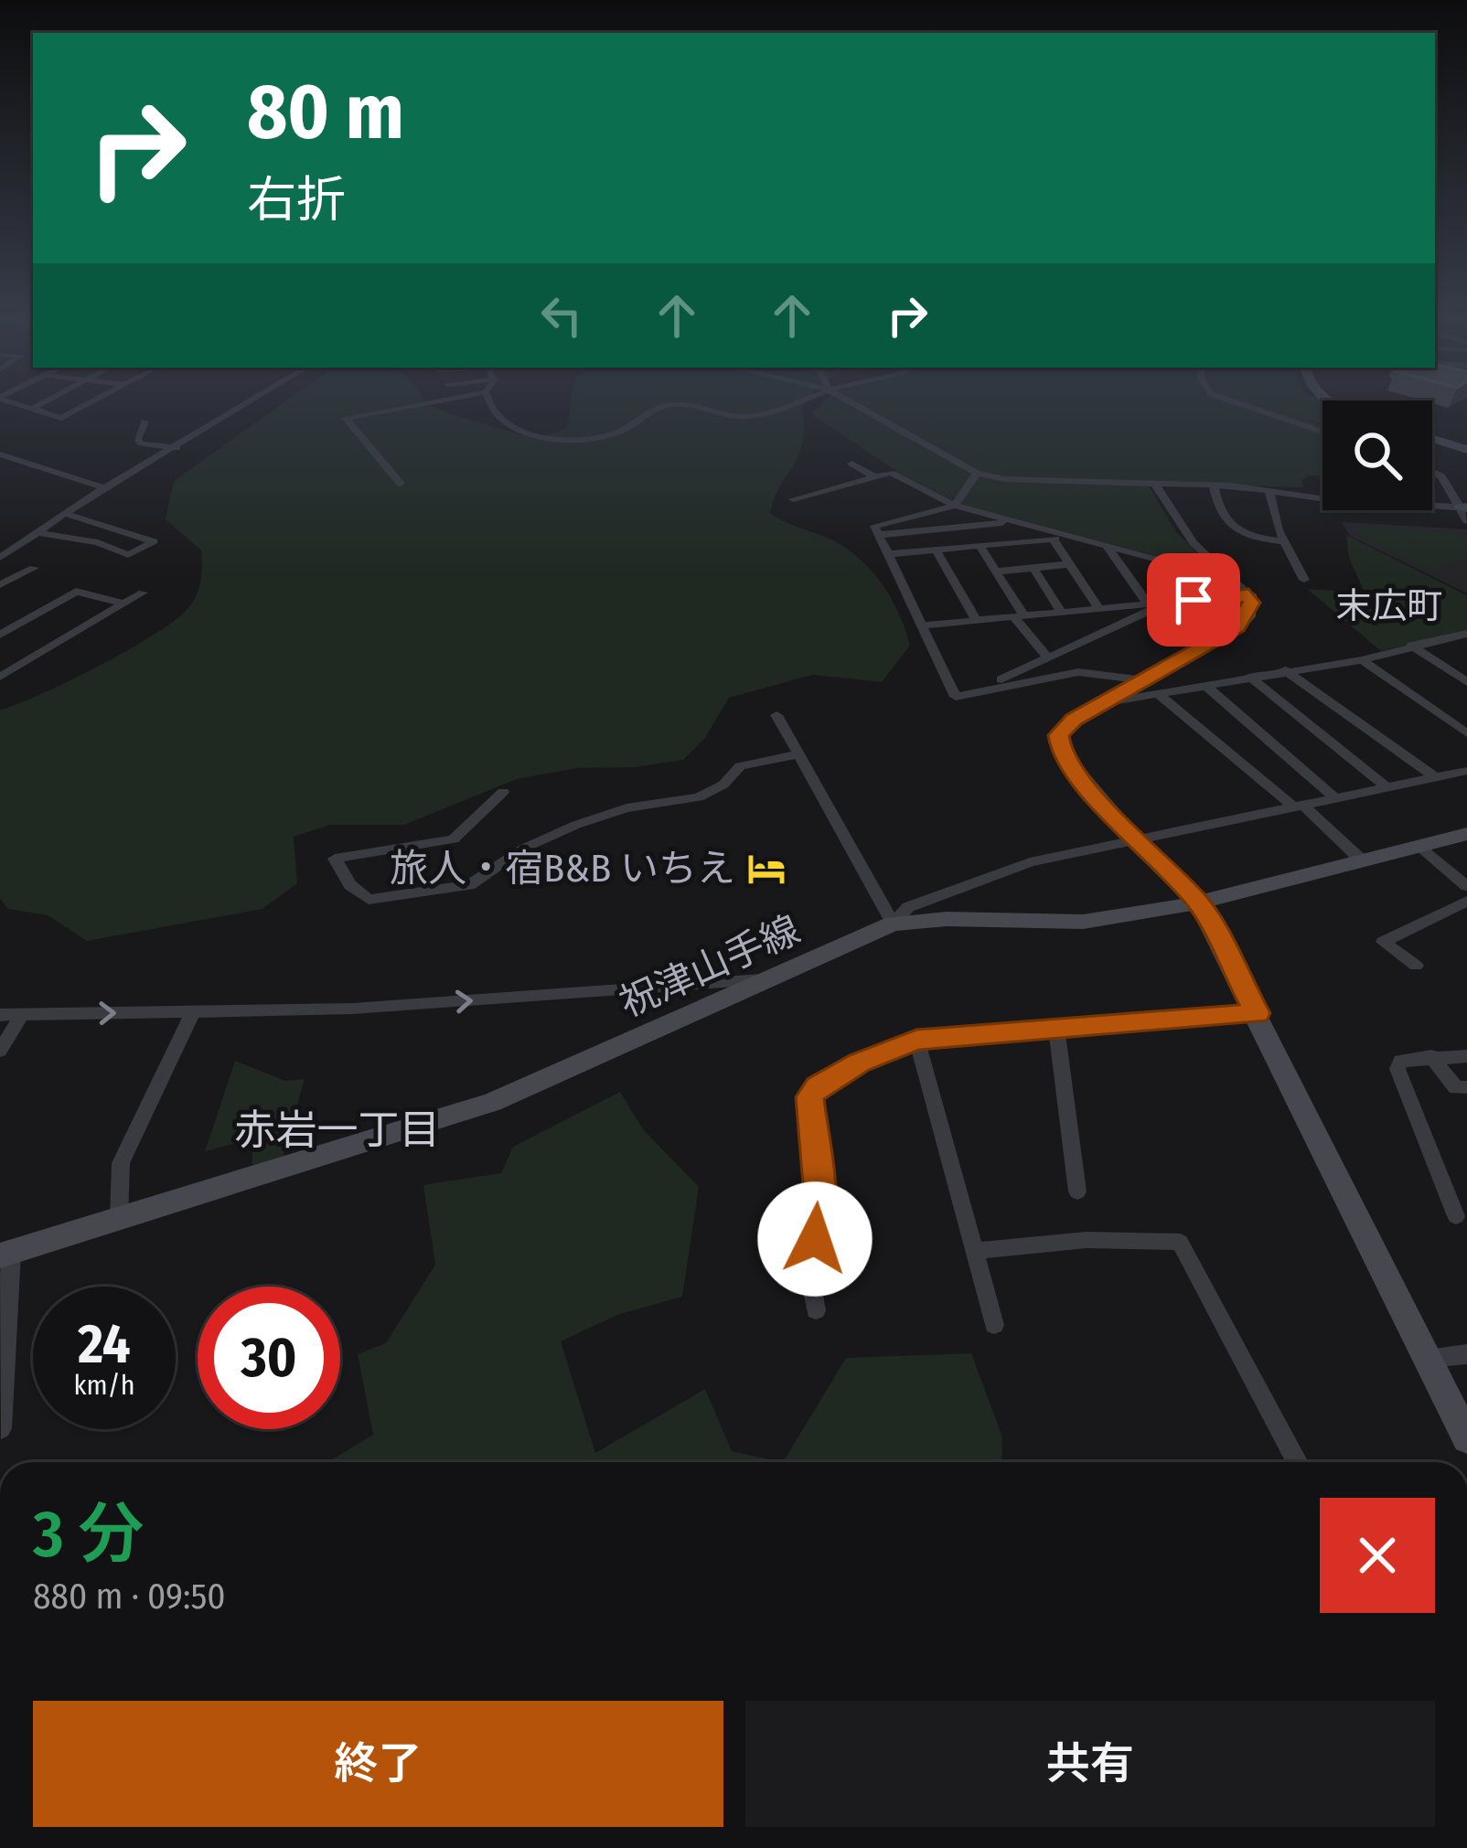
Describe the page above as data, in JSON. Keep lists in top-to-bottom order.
{
  "streets": {
    "street": ["祝津山手線"]
  },
  "districts": ["末広町", "赤岩一丁目"],
  "places": {
    "hotel": ["旅人・宿B&B いちえ"]
  },
  "page": {
    "turn": ["80 m", "右折"],
    "speed": "24 km/h",
    "limit": "30",
    "heading": ["3 分", "880 m · 09:50"],
    "buttons": ["終了", "共有"]
  }
}
